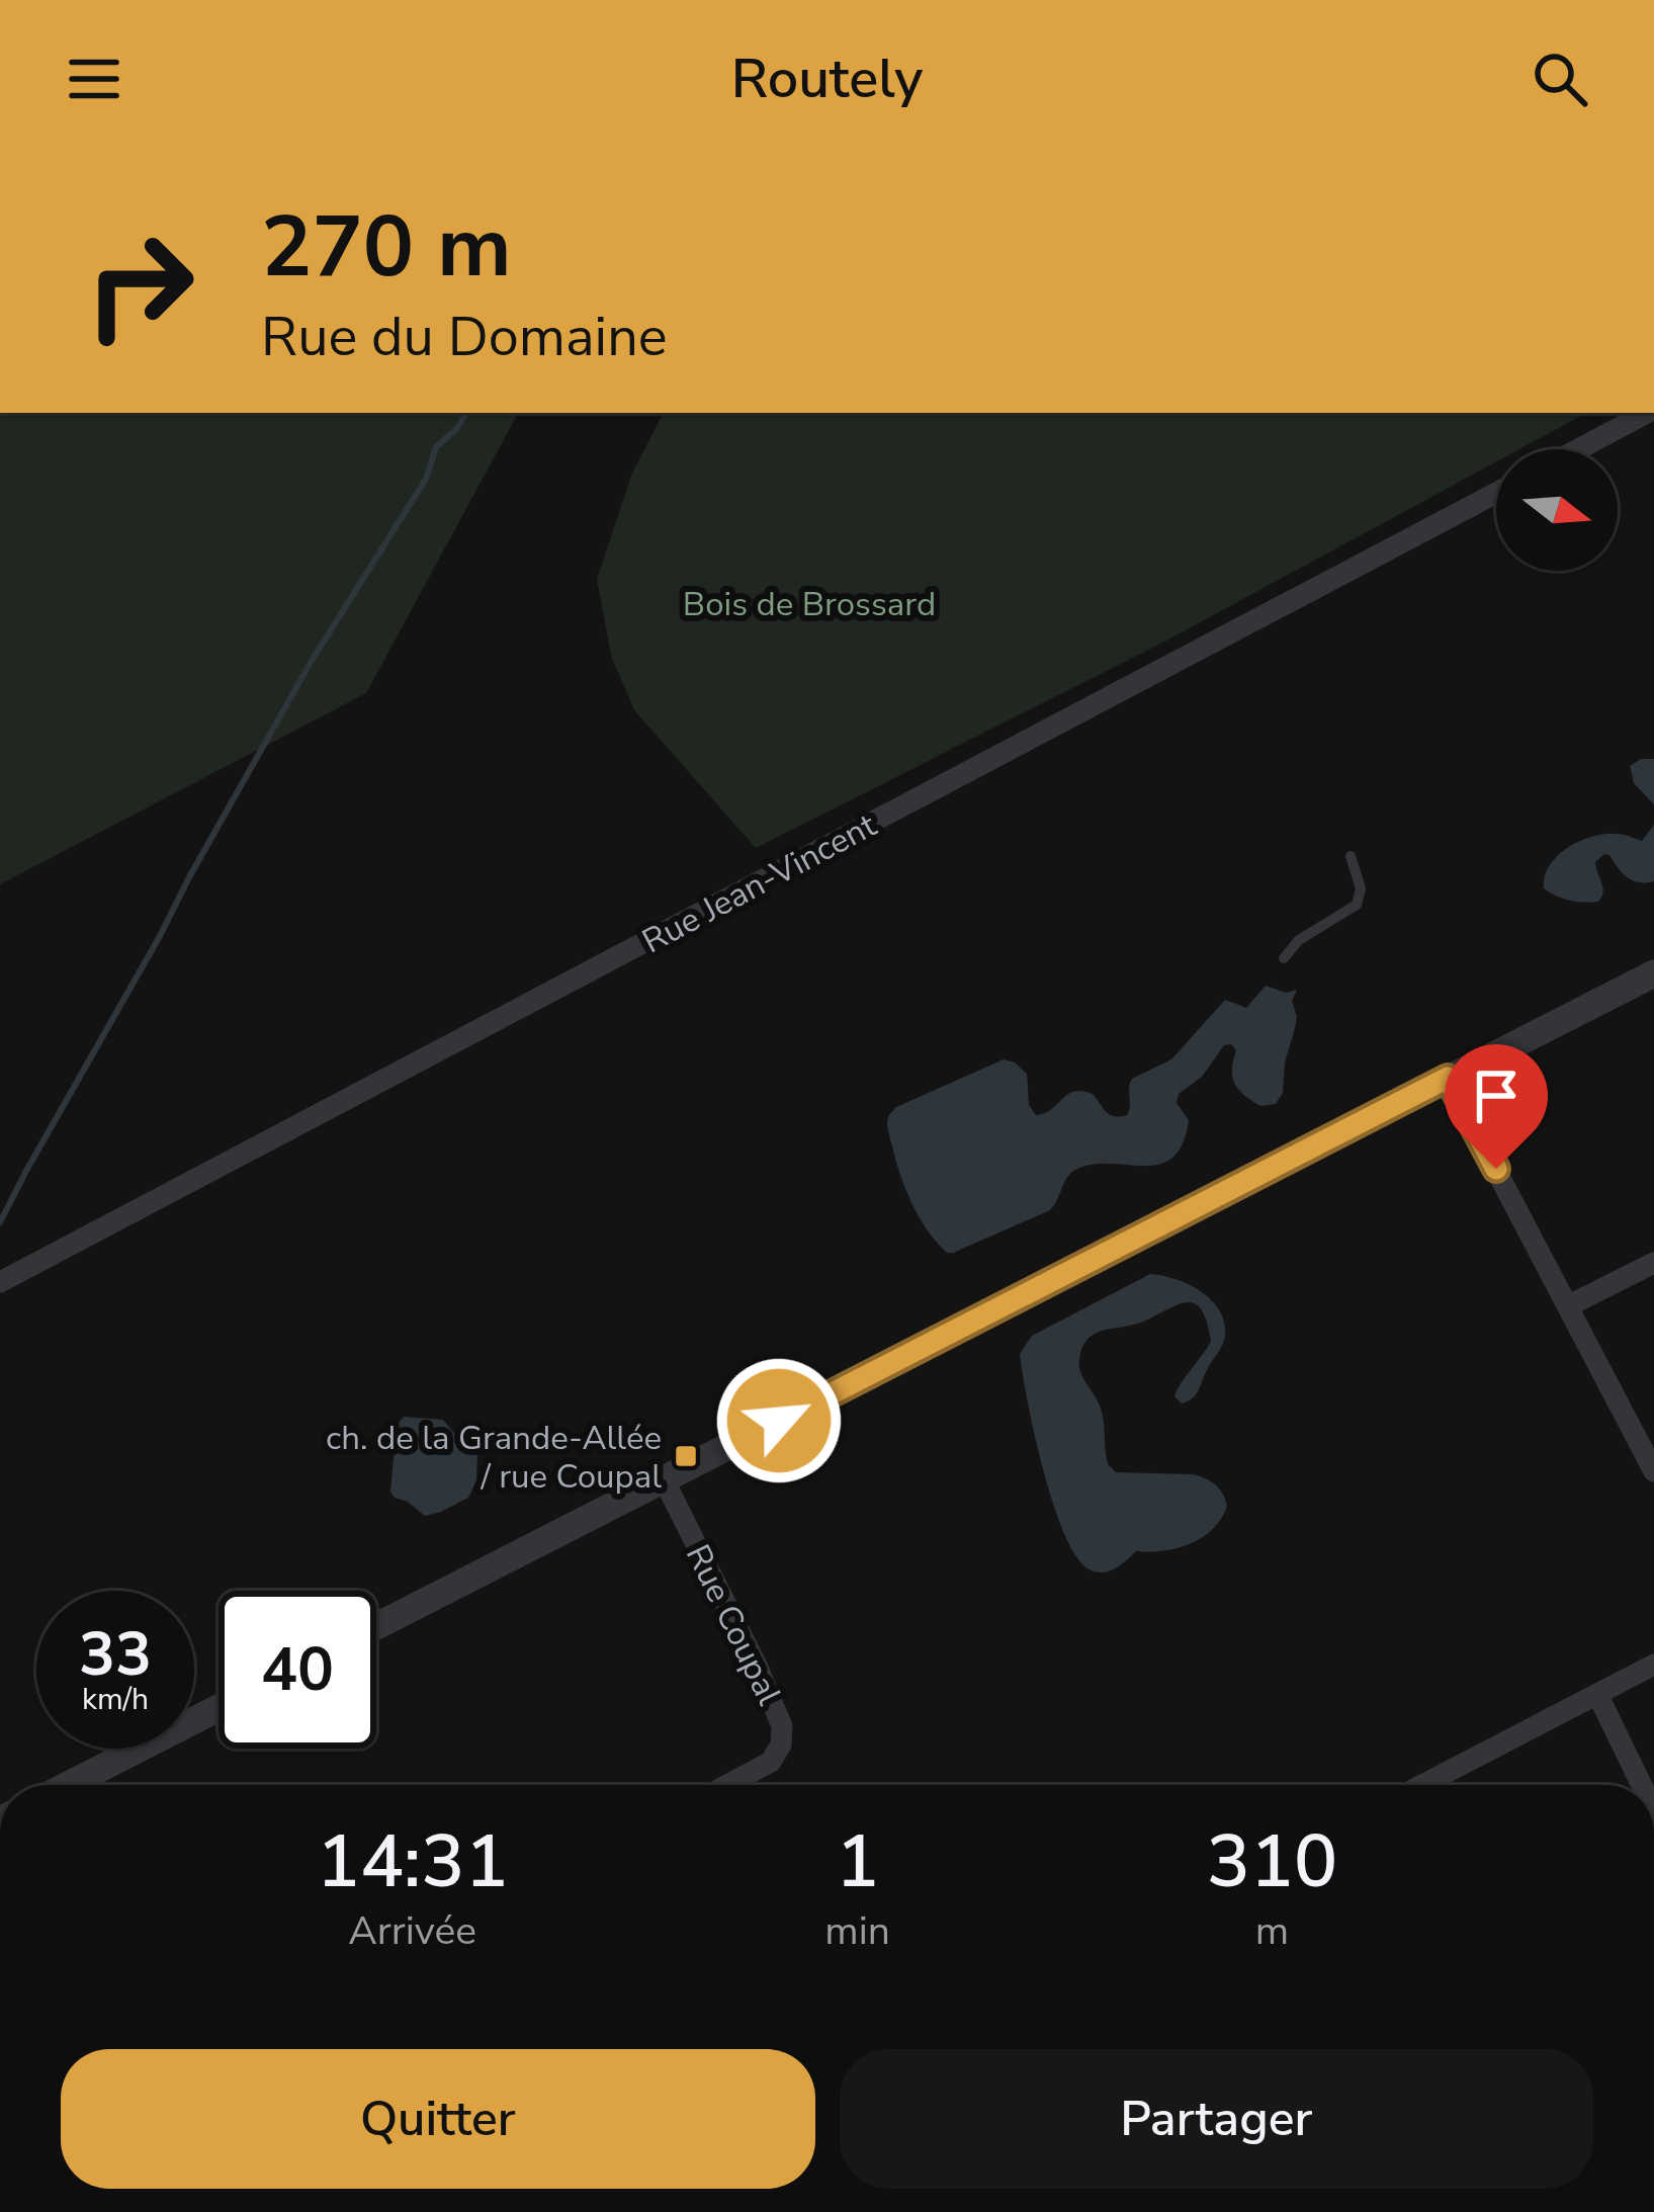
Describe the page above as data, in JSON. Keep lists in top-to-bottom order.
{
  "streets": {
    "street": ["Rue Jean-Vincent", "Rue Coupal"]
  },
  "parks": ["Bois de Brossard"],
  "places": {
    "transit": ["ch. de la Grande-Allée / rue Coupal"]
  },
  "north": "right",
  "page": {
    "header": "Routely",
    "turn": ["270 m", "Rue du Domaine"],
    "speed": "33 km/h",
    "limit": "40",
    "eta": [
      "14:31",
      "Arrivée",
      "1",
      "min",
      "310",
      "m"
    ],
    "buttons": ["Quitter", "Partager"]
  }
}
